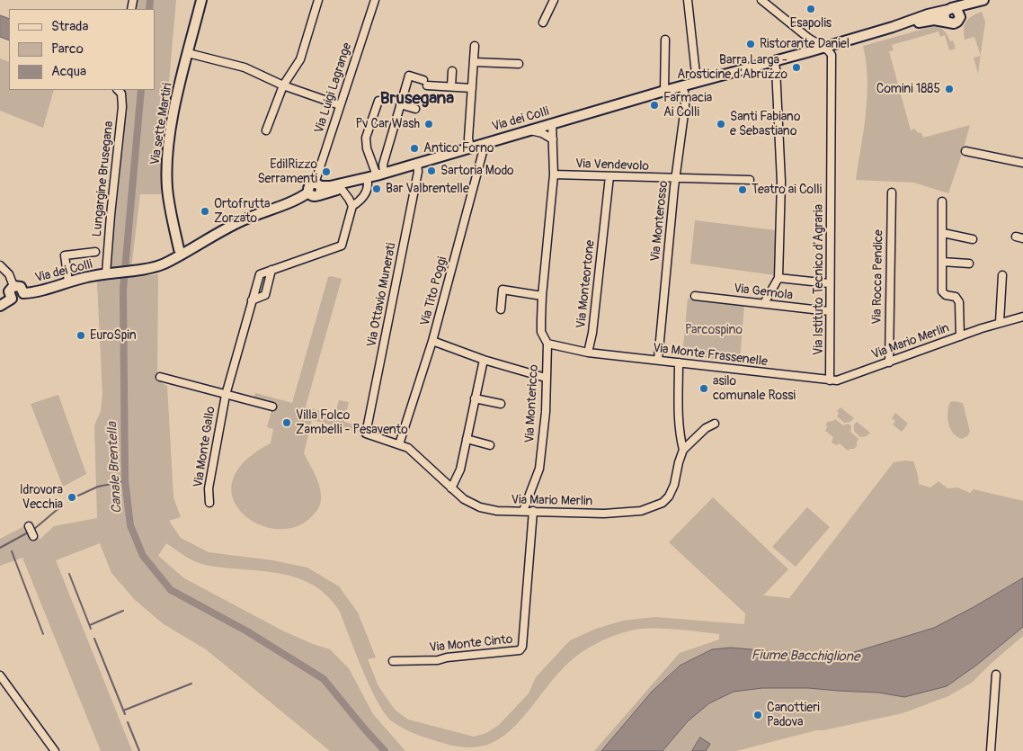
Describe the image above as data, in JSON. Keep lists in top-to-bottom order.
{
  "streets": {
    "main road": ["Via dei Colli", "Via sette Martiri"],
    "street": [
      "Via Luigi Lagrange",
      "Via Vendevolo",
      "Lungargine Brusegana",
      "Via Monterosso",
      "Via Rocca Pendice",
      "Via Istituto Tecnico d'Agraria",
      "Via Monteortone",
      "Via Tito Poggi",
      "Via Gemola",
      "Via Ottavio Munerati",
      "Via Mario Merlin",
      "Via Monte Frassenelle",
      "Via Montericco",
      "Via Monte Gallo",
      "Via Monte Cinto"
    ]
  },
  "crossings": [
    ["Via Luigi Lagrange", "Via dei Colli"],
    ["Via dei Colli", "Via sette Martiri"],
    ["Via dei Colli", "Lungargine Brusegana"],
    ["Via dei Colli", "Via Monterosso"],
    ["Via dei Colli", "Via Istituto Tecnico d'Agraria"],
    ["Via dei Colli", "Via Tito Poggi"],
    ["Via dei Colli", "Via Ottavio Munerati"],
    ["Via dei Colli", "Via Montericco"],
    ["Via dei Colli", "Via Monte Gallo"],
    ["Via Vendevolo", "Via Monterosso"],
    ["Via Vendevolo", "Via Monteortone"],
    ["Via Vendevolo", "Via Montericco"],
    ["Via Monterosso", "Via Monte Frassenelle"],
    ["Via Rocca Pendice", "Via Mario Merlin"],
    ["Via Istituto Tecnico d'Agraria", "Via Gemola"],
    ["Via Istituto Tecnico d'Agraria", "Via Mario Merlin"],
    ["Via Istituto Tecnico d'Agraria", "Via Monte Frassenelle"],
    ["Via Monteortone", "Via Monte Frassenelle"],
    ["Via Tito Poggi", "Via Mario Merlin"],
    ["Via Ottavio Munerati", "Via Mario Merlin"],
    ["Via Mario Merlin", "Via Monte Frassenelle"],
    ["Via Mario Merlin", "Via Montericco"],
    ["Via Mario Merlin", "Via Monte Cinto"]
  ],
  "districts": ["Brusegana"],
  "water": ["Canale Brentella", "Fiume Bacchiglione"],
  "parks": ["Parcospino"],
  "places": [
    "Esapolis",
    "Ristorante Daniel",
    "Barra Larga - Arosticine d'Abruzzo",
    "Comini 1885",
    "Farmacia Ai Colli",
    "Pv Car Wash",
    "Santi Fabiano e Sebastiano",
    "Antico Forno",
    "Sartoria Modo",
    "EdilRizzo Serramenti",
    "Bar Valbrentelle",
    "Teatro ai Colli",
    "Ortofrutta Zorzato",
    "EuroSpin",
    "asilo comunale Rossi",
    "Villa Folco Zambelli - Pesavento",
    "Idrovora Vecchia",
    "Canottieri Padova"
  ],
  "legend": ["Strada", "Parco", "Acqua"]
}
